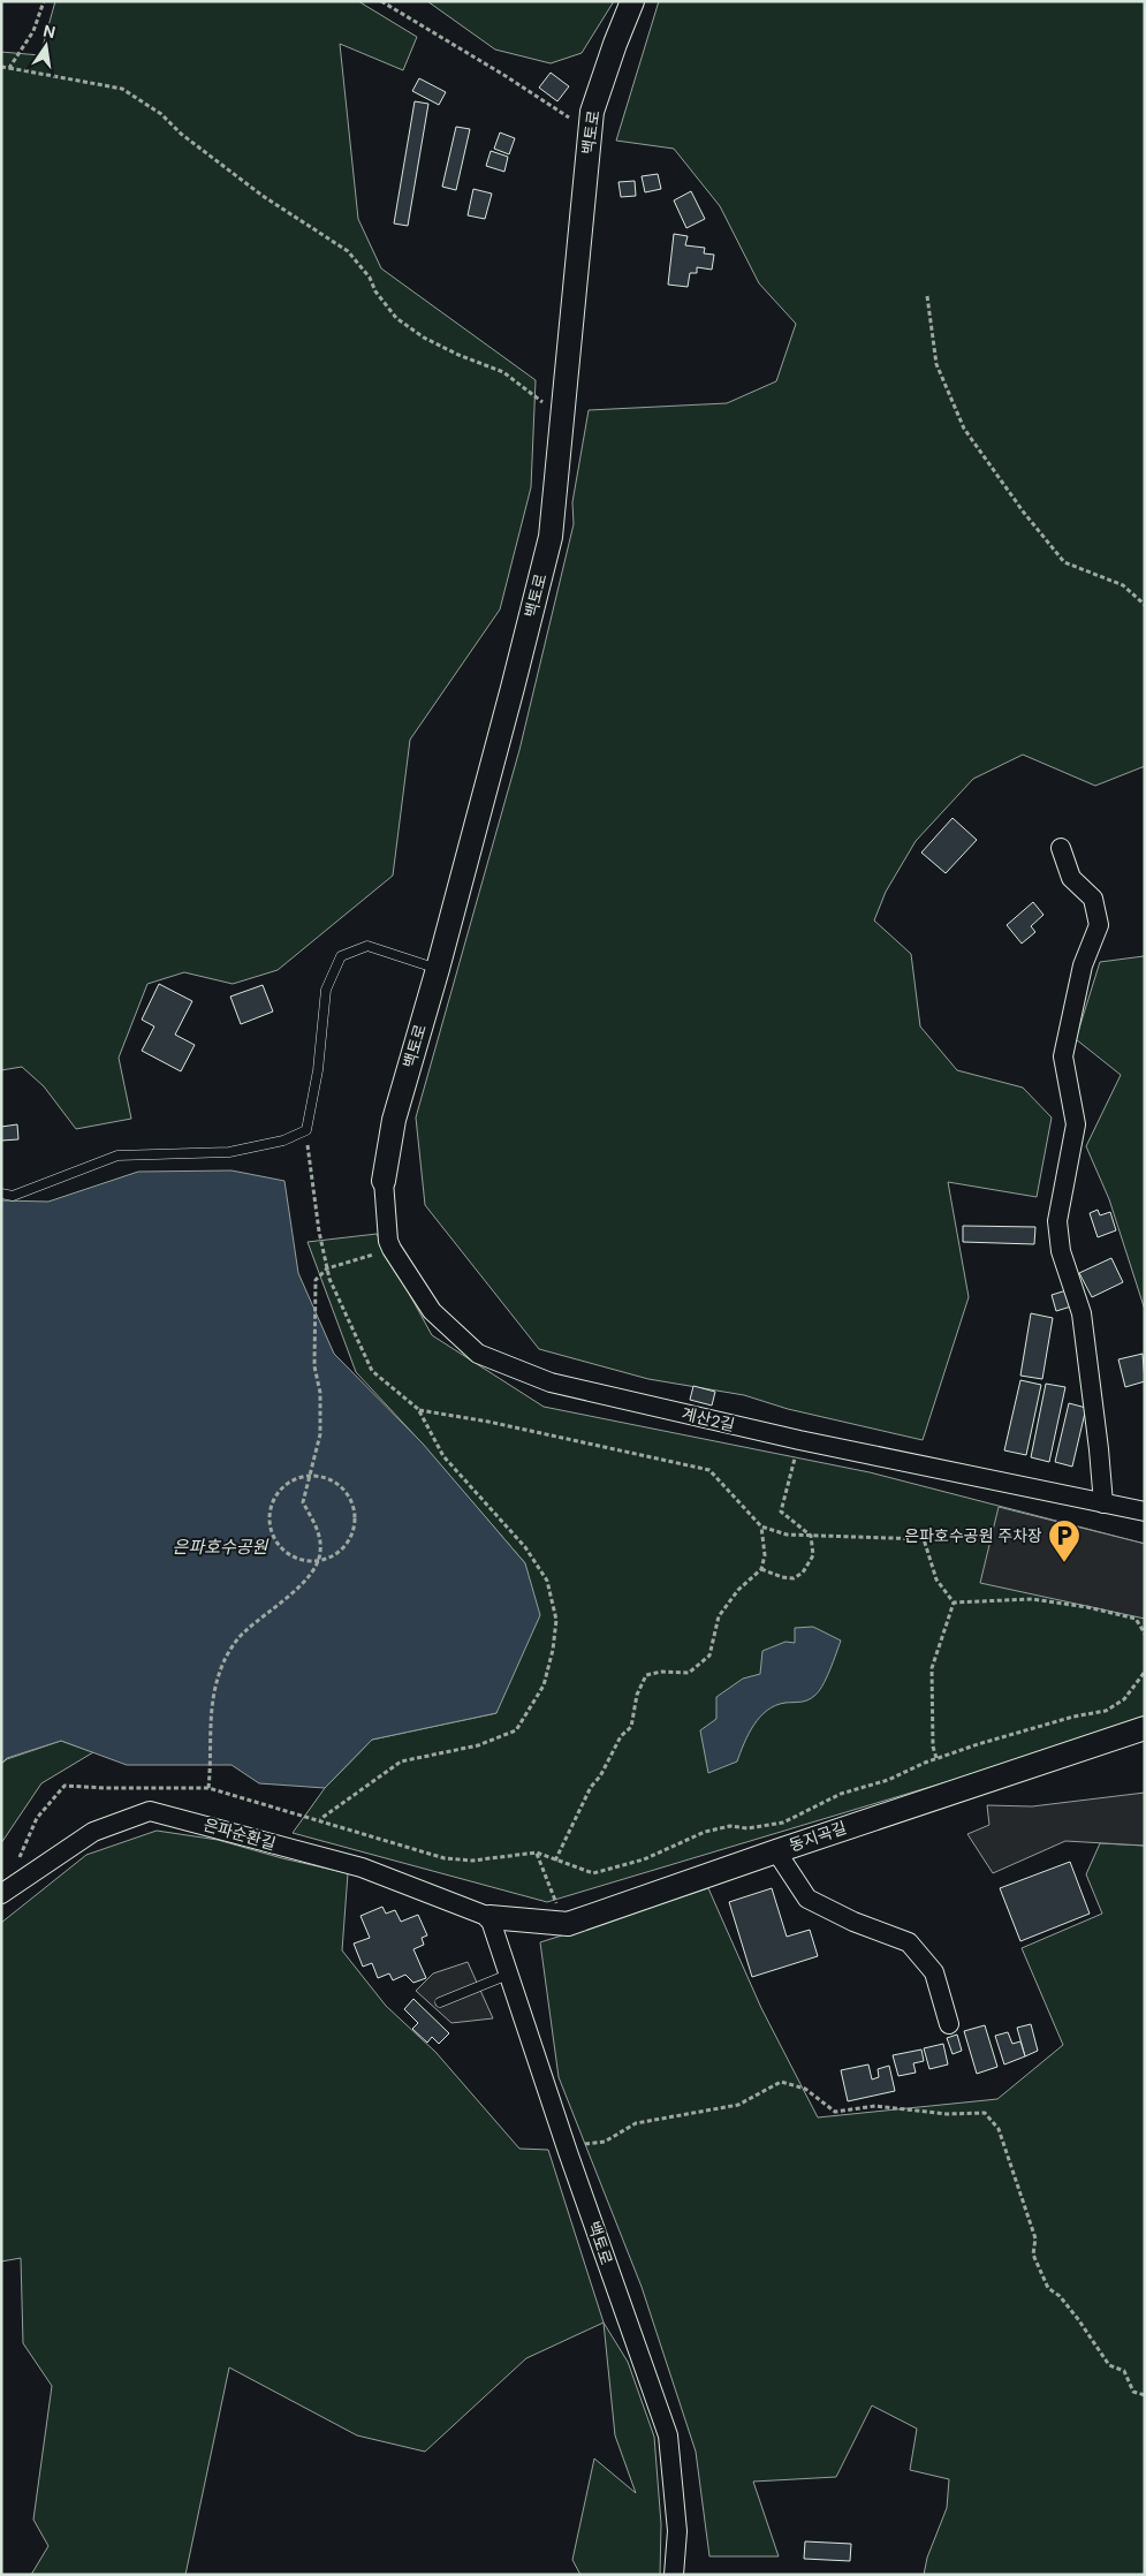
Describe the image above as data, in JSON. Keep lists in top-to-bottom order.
{
  "streets": {
    "street": [
      "백토로",
      "계산2길",
      "은파순환길",
      "동지곡길"
    ]
  },
  "crossings": [
    ["백토로", "계산2길"],
    ["백토로", "은파순환길"],
    ["백토로", "동지곡길"],
    ["은파순환길", "동지곡길"]
  ],
  "water": ["은파호수공원"],
  "places": {
    "parking": ["은파호수공원 주차장"]
  },
  "north": "top"
}
